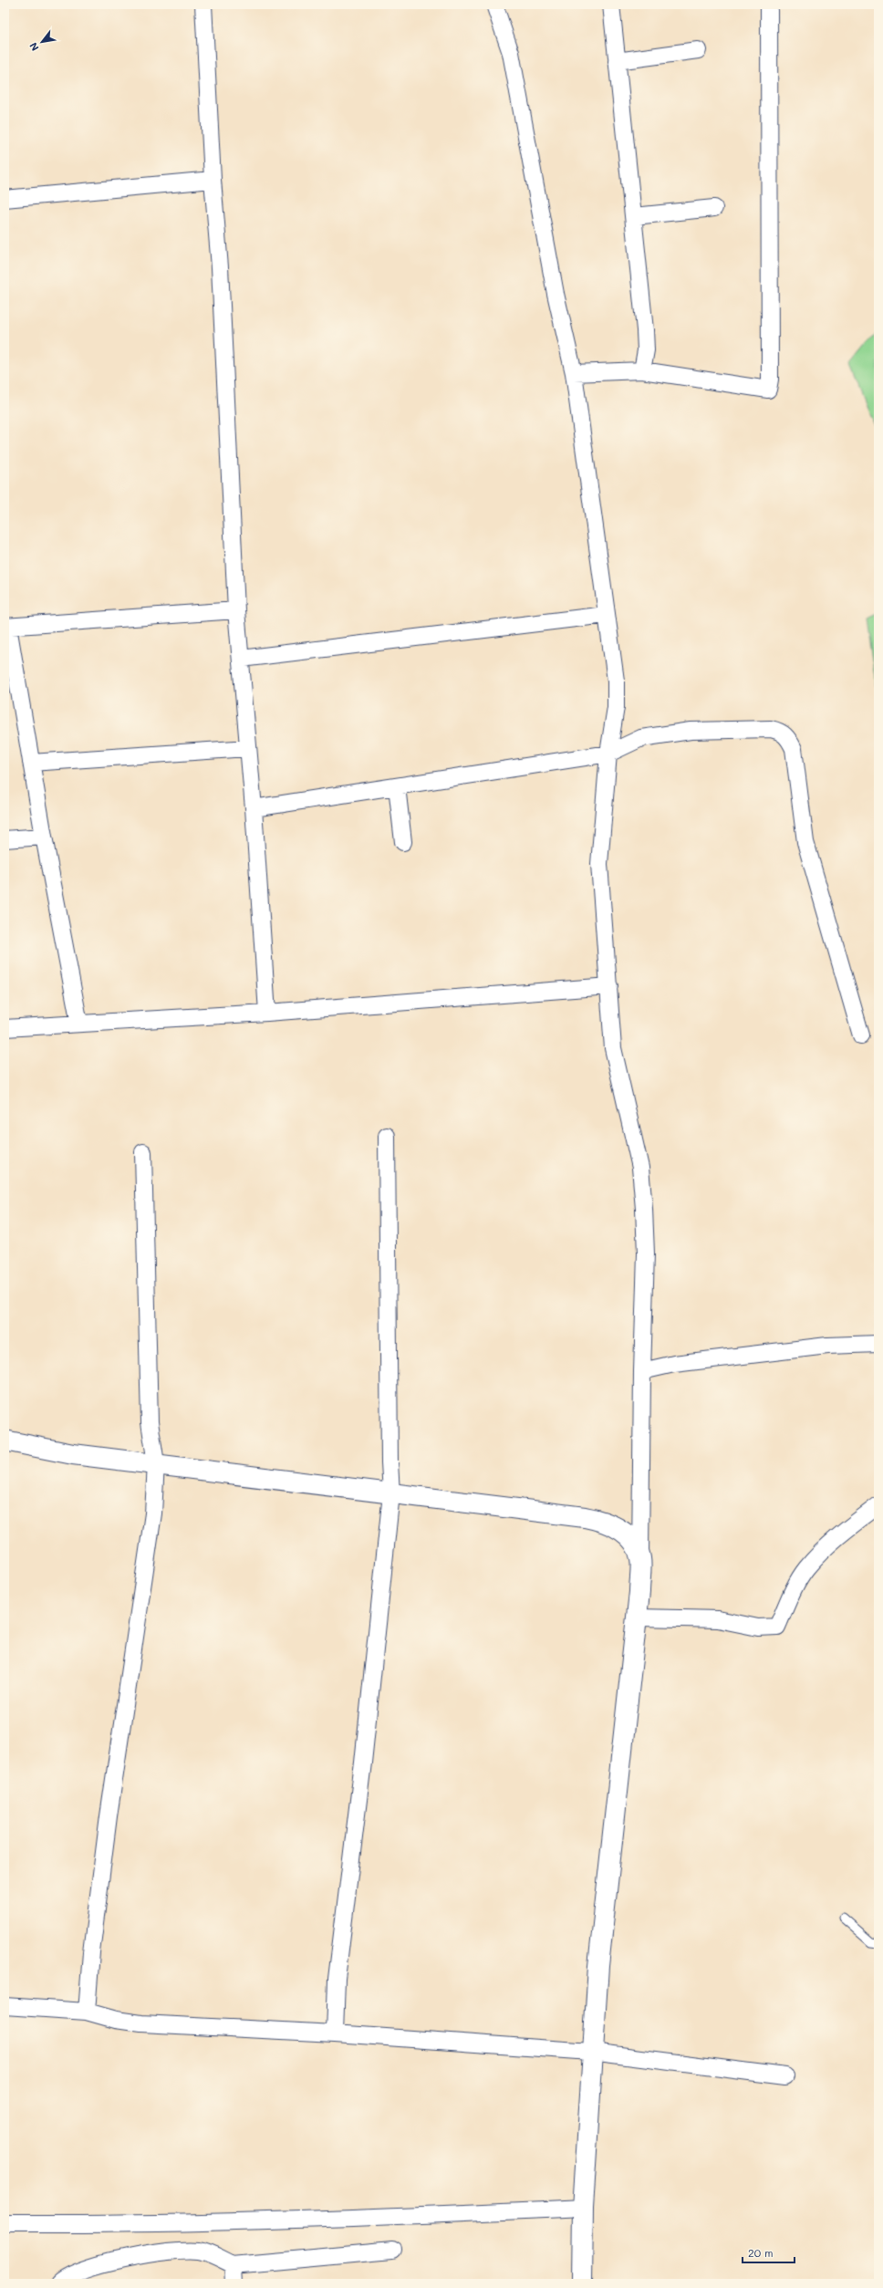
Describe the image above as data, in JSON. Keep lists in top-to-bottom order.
{
  "scale_bar": "20 m",
  "north": "bottom left"
}
